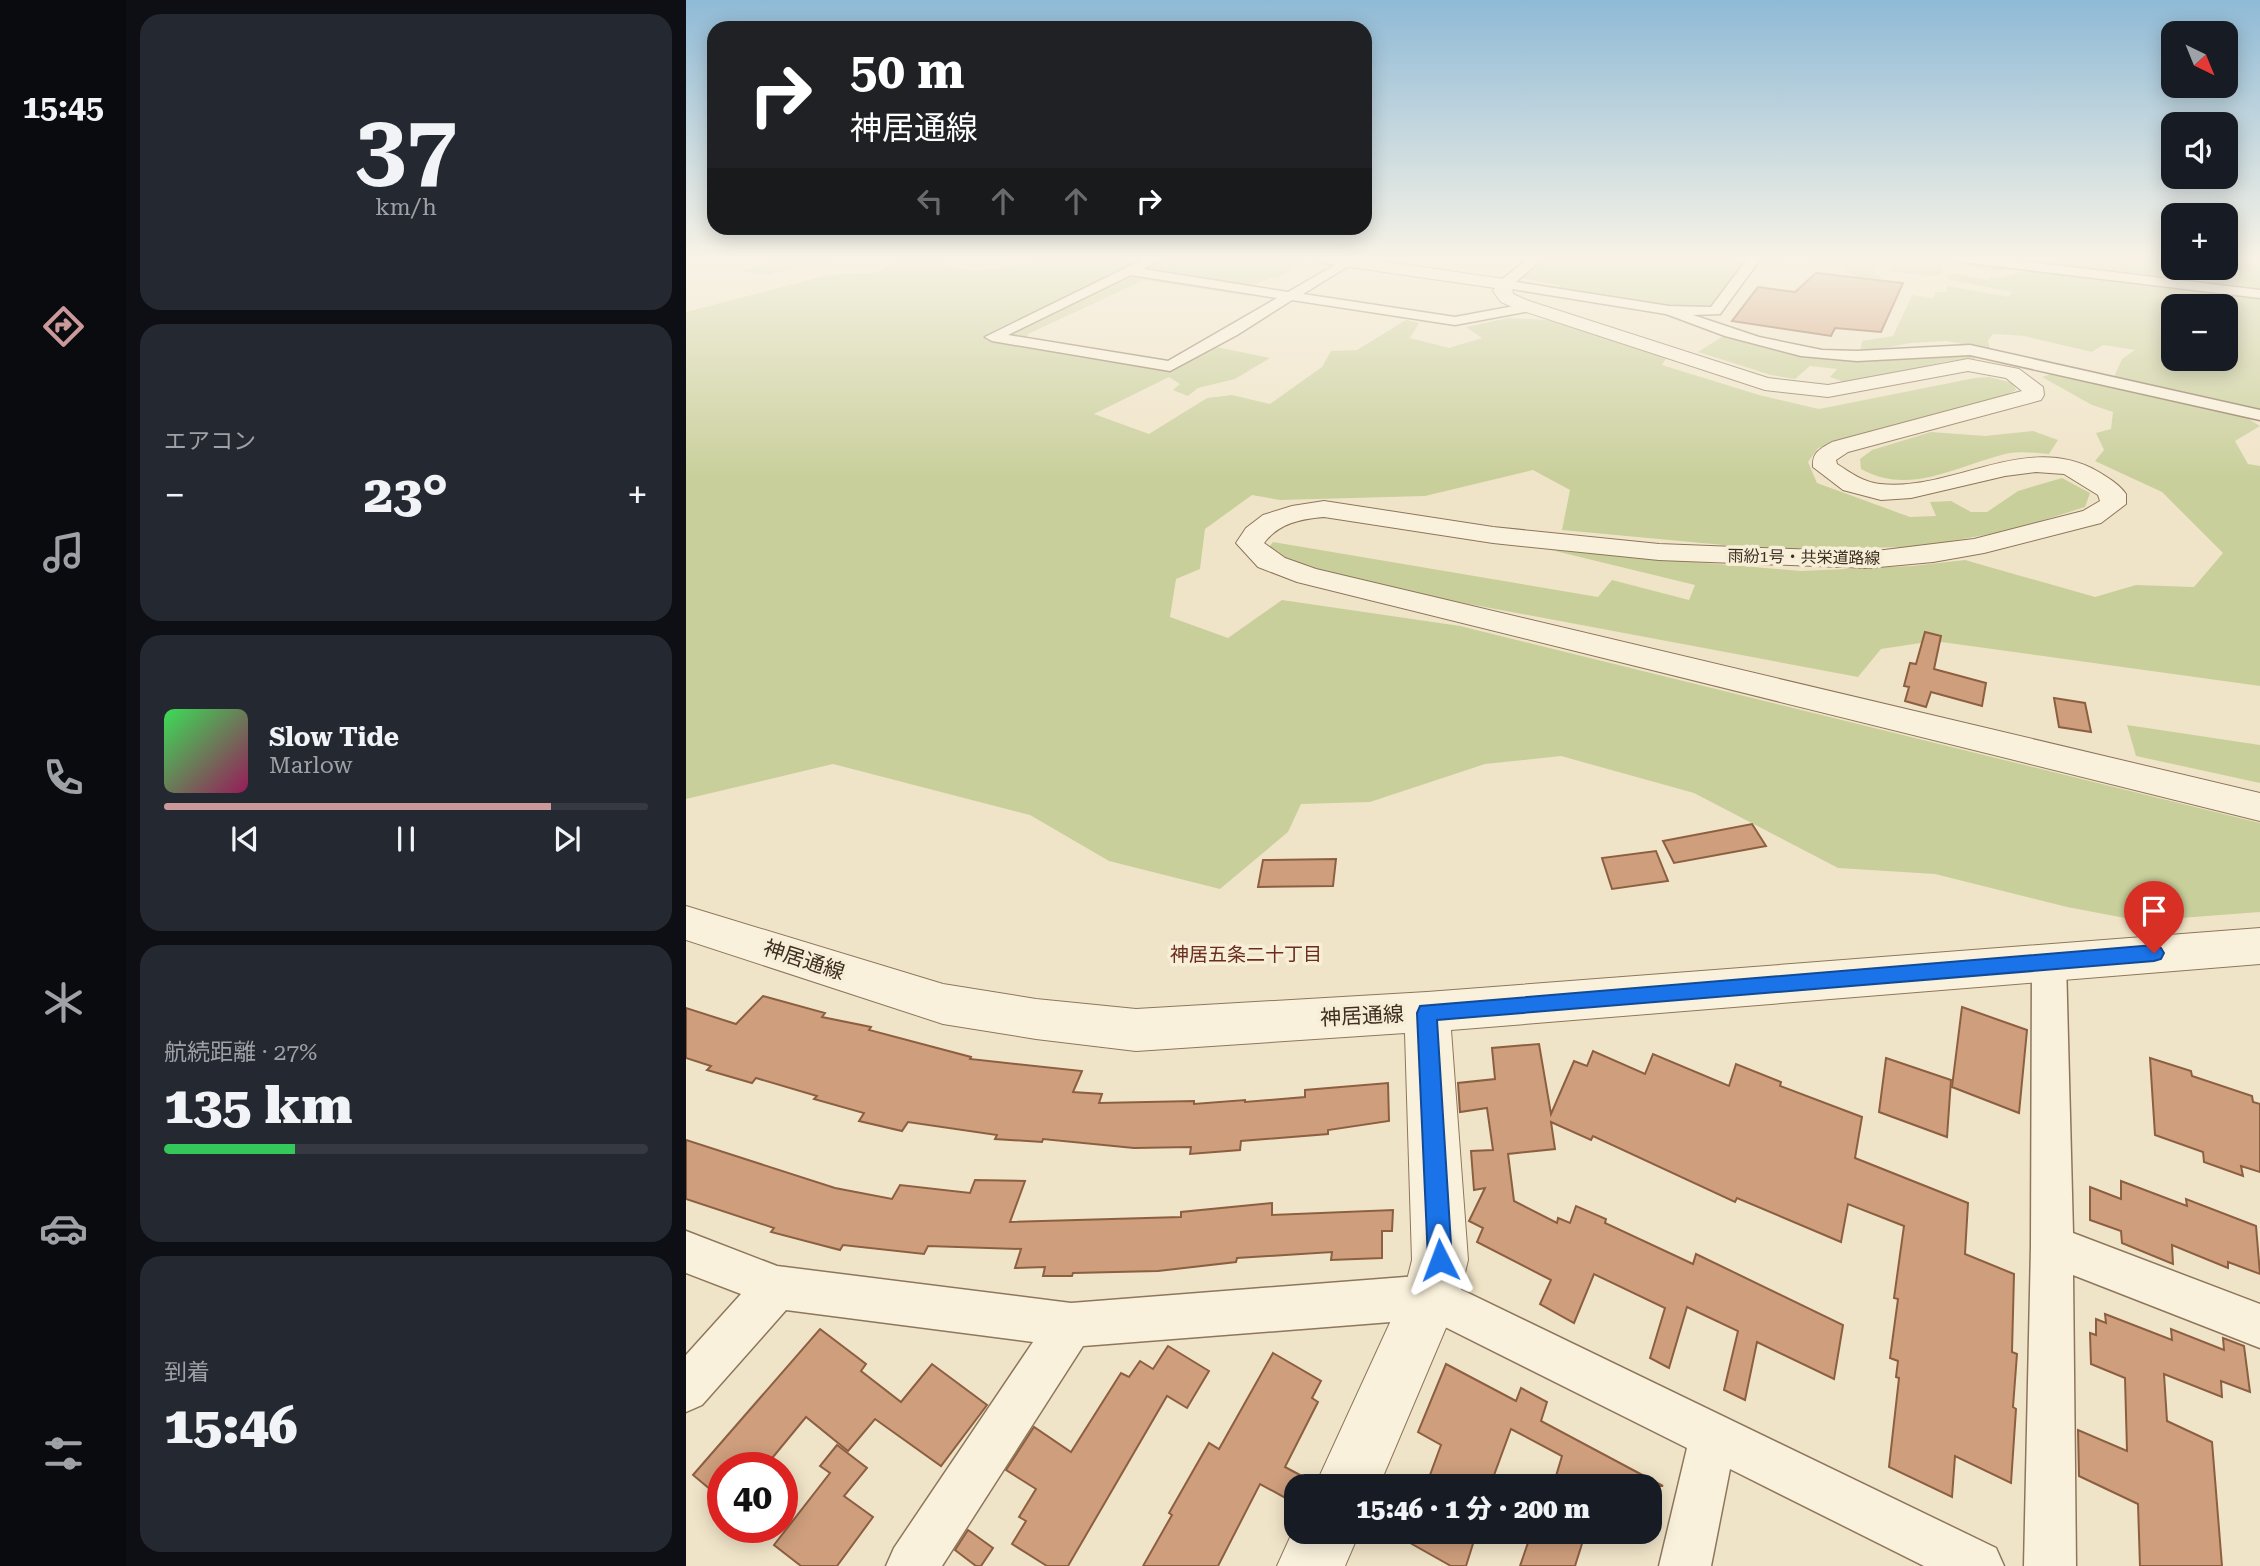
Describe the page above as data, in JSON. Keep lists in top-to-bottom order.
{
  "streets": {
    "street": ["雨紛1号・共栄道路線", "神居通線"]
  },
  "districts": ["神居五条二十丁目"],
  "north": "bottom right",
  "page": {
    "tabs": "15:45",
    "tile": [
      ["37", "km/h"],
      "エアコン",
      ["航続距離 · 27%", "135 km"],
      ["到着", "15:46"]
    ],
    "map_buttons": ["+", "−"],
    "turn": ["50 m", "神居通線"],
    "heat": ["−", "23°", "+"],
    "song": ["Slow Tide", "Marlow"],
    "limit": "40",
    "trip": "15:46 · 1 分 · 200 m"
  }
}
